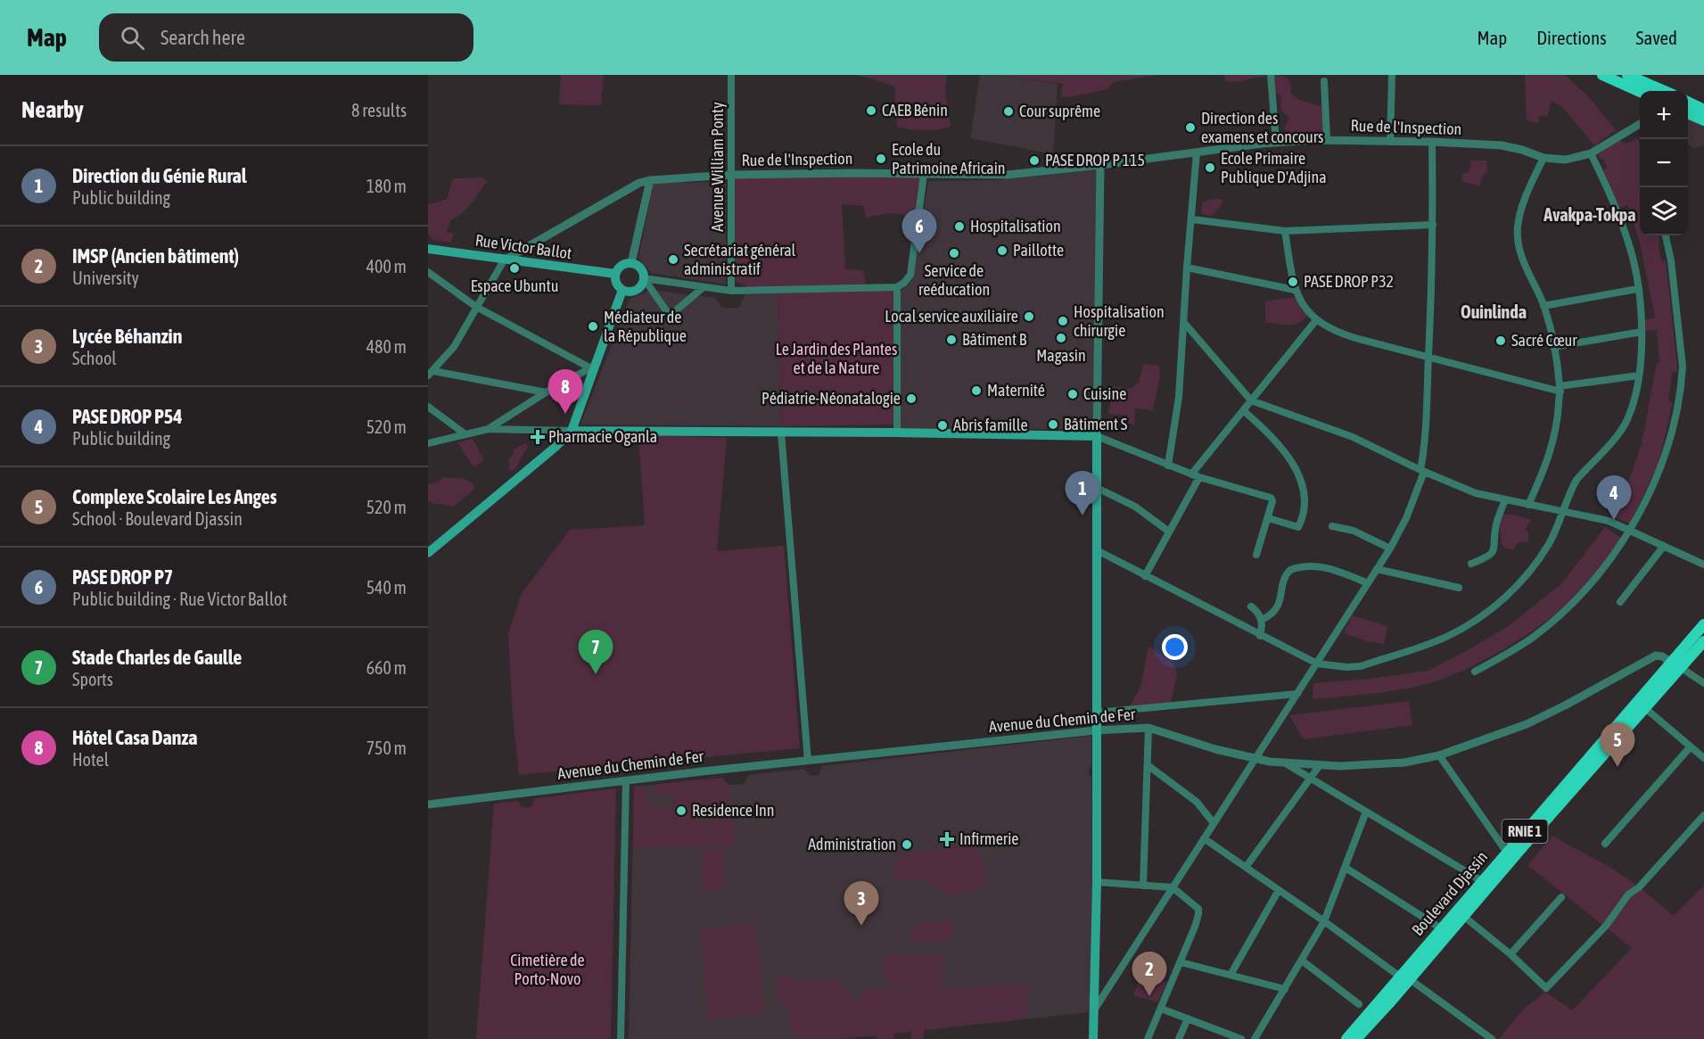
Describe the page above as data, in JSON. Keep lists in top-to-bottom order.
{
  "streets": {
    "highway": ["RNIE 1", "Boulevard Djassin"],
    "main road": ["Rue Victor Ballot"],
    "street": ["Rue de l'Inspection", "Avenue William Ponty", "Avenue du Chemin de Fer"]
  },
  "crossings": [
    ["Rue de l'Inspection", "Avenue William Ponty"],
    ["Rue de l'Inspection", "Rue Victor Ballot"],
    ["Avenue du Chemin de Fer", "Boulevard Djassin"]
  ],
  "districts": ["Avakpa-Tokpa", "Ouinlinda"],
  "parks": ["Le Jardin des Plantes et de la Nature", "Cimetière de Porto-Novo"],
  "places": {
    "other": [
      "CAEB Bénin",
      "Cour suprême",
      "Direction des examens et concours",
      "Ecole du Patrimoine Africain",
      "PASE DROP P 115",
      "Ecole Primaire Publique D'Adjina",
      "Hospitalisation",
      "Paillotte",
      "Service de reéducation",
      "Secrétariat général administratif",
      "Espace Ubuntu",
      "PASE DROP P32",
      "Local service auxiliaire",
      "Hospitalisation chirurgie",
      "Médiateur de la République",
      "Magasin",
      "Bâtiment B",
      "Sacré Cœur",
      "Maternité",
      "Cuisine",
      "Pédiatrie-Néonatalogie",
      "Bâtiment S",
      "Abris famille",
      "Residence Inn",
      "Administration"
    ],
    "health": ["Pharmacie Oganla", "Infirmerie"]
  },
  "page": {
    "header": "Map",
    "search": "Search here",
    "nav": ["Map", "Directions", "Saved"],
    "heading": ["Nearby", "8 results"],
    "map_buttons": ["+", "−"],
    "list": [
      {
        "mark": "1",
        "name": "Direction du Génie Rural",
        "note": "Public building",
        "value": "180 m"
      },
      {
        "mark": "2",
        "name": "IMSP (Ancien bâtiment)",
        "note": "University",
        "value": "400 m"
      },
      {
        "mark": "3",
        "name": "Lycée Béhanzin",
        "note": "School",
        "value": "480 m"
      },
      {
        "mark": "4",
        "name": "PASE DROP P54",
        "note": "Public building",
        "value": "520 m"
      },
      {
        "mark": "5",
        "name": "Complexe Scolaire Les Anges",
        "note": "School · Boulevard Djassin",
        "value": "520 m"
      },
      {
        "mark": "6",
        "name": "PASE DROP P7",
        "note": "Public building · Rue Victor Ballot",
        "value": "540 m"
      },
      {
        "mark": "7",
        "name": "Stade Charles de Gaulle",
        "note": "Sports",
        "value": "660 m"
      },
      {
        "mark": "8",
        "name": "Hôtel Casa Danza",
        "note": "Hotel",
        "value": "750 m"
      }
    ],
    "pins": [
      "6",
      "8",
      "1",
      "4",
      "7",
      "5",
      "3",
      "2"
    ]
  }
}
